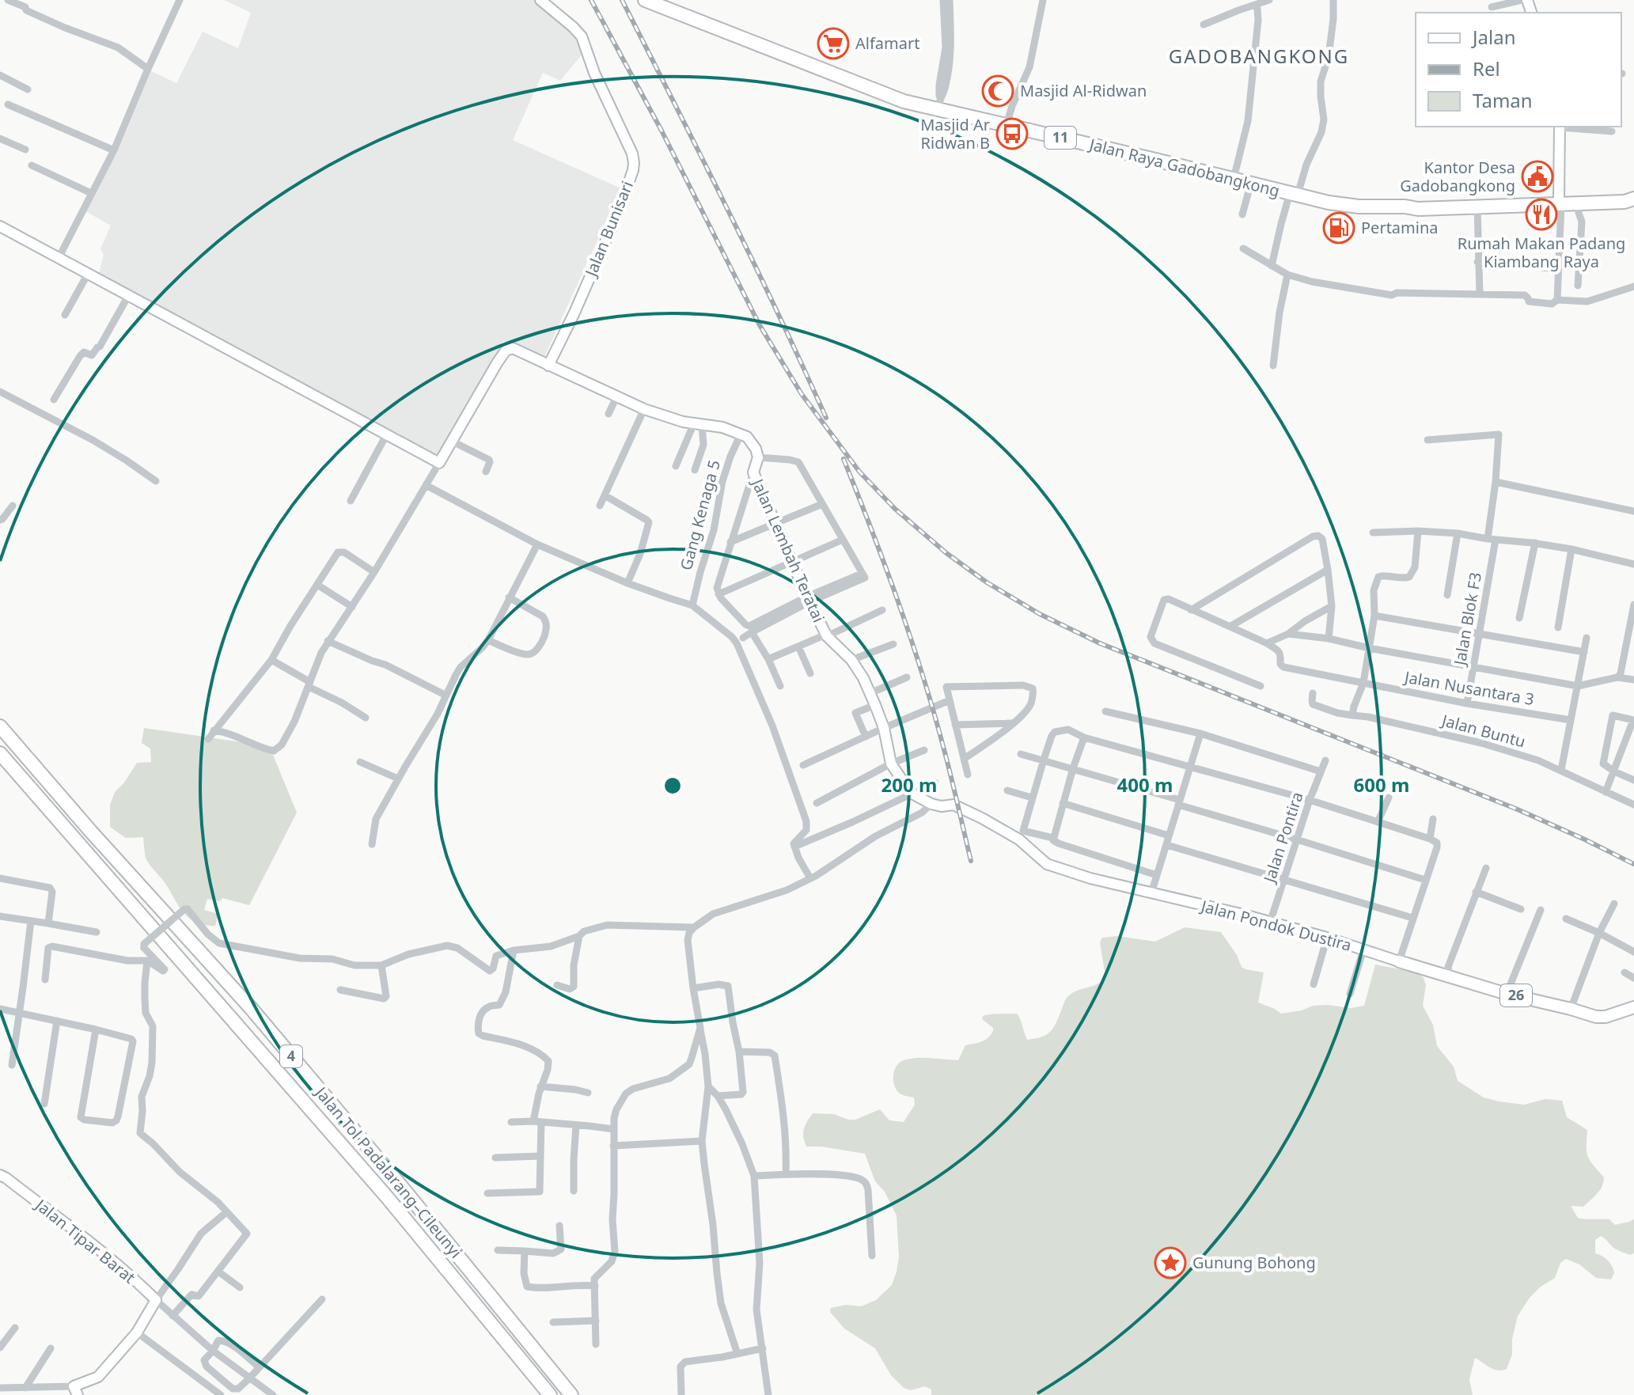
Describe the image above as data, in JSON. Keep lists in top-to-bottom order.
{
  "streets": {
    "highway": [
      "11",
      "Jalan Raya Gadobangkong",
      "4",
      "Jalan Tol Padalarang–Cileunyi"
    ],
    "main road": [
      "Jalan Bunisari",
      "Jalan Lembah Teratai",
      "Jalan Pondok Dustira",
      "26",
      "Jalan Tipar Barat"
    ],
    "street": [
      "Gang Kenaga 5",
      "Jalan Blok F3",
      "Jalan Nusantara 3",
      "Jalan Buntu",
      "Jalan Pontira"
    ]
  },
  "crossings": [
    ["Gang Kenaga 5", "Jalan Lembah Teratai"],
    ["Jalan Lembah Teratai", "Jalan Pondok Dustira"],
    ["Jalan Blok F3", "Jalan Nusantara 3"],
    ["Jalan Pontira", "Jalan Pondok Dustira"]
  ],
  "districts": ["GADOBANGKONG"],
  "places": {
    "supermarket": ["Alfamart"],
    "mosque": ["Masjid Al-Ridwan"],
    "bus stop": ["Masjid Ar Ridwan B"],
    "public building": ["Kantor Desa Gadobangkong"],
    "restaurant": ["Rumah Makan Padang Kiambang Raya"],
    "fuel station": ["Pertamina"],
    "place": ["Gunung Bohong"]
  },
  "legend": ["Jalan", "Rel", "Taman"],
  "rings": ["200 m", "400 m", "600 m"]
}
